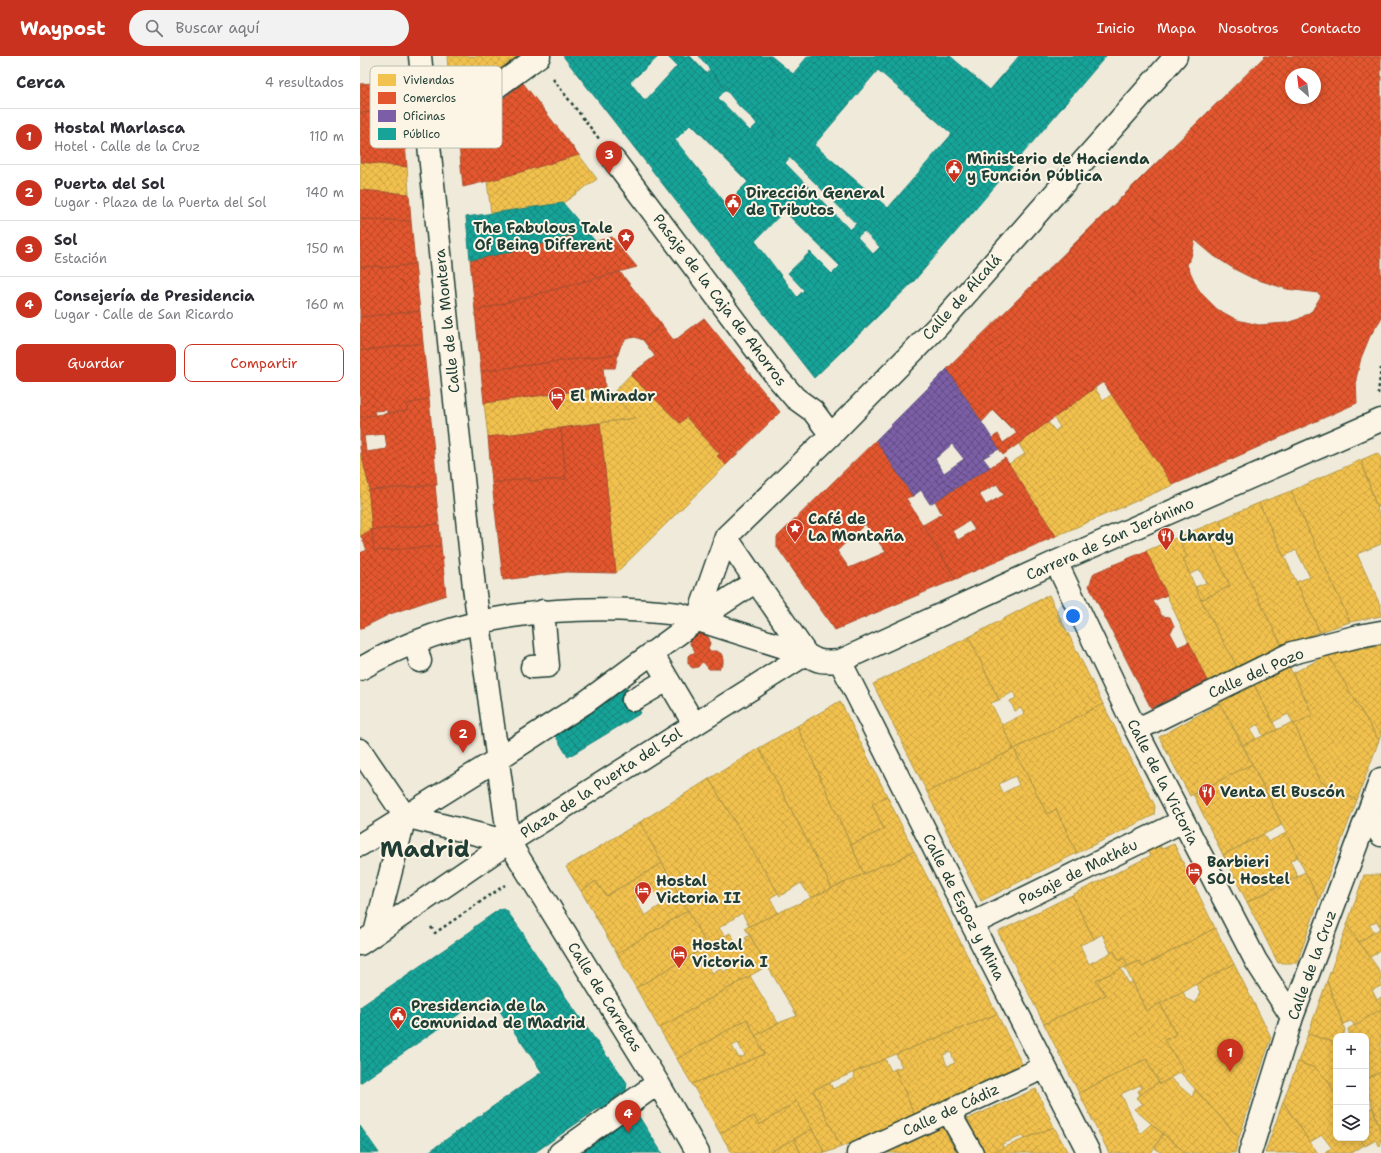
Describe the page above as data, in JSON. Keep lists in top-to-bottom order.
{
  "streets": {
    "street": [
      "Calle de Alcalá",
      "Pasaje de la Caja de Ahorros",
      "Calle de la Montera",
      "Carrera de San Jerónimo",
      "Calle del Pozo",
      "Calle de la Victoria",
      "Plaza de la Puerta del Sol",
      "Pasaje de Mathéu",
      "Calle de Espoz y Mina",
      "Calle de la Cruz",
      "Calle de Carretas",
      "Calle de Cádiz"
    ]
  },
  "crossings": [
    ["Calle de Alcalá", "Pasaje de la Caja de Ahorros"],
    ["Calle de la Montera", "Plaza de la Puerta del Sol"],
    ["Carrera de San Jerónimo", "Calle de la Victoria"],
    ["Carrera de San Jerónimo", "Calle de Espoz y Mina"],
    ["Calle del Pozo", "Calle de la Victoria"],
    ["Calle de la Victoria", "Pasaje de Mathéu"],
    ["Calle de la Victoria", "Calle de la Cruz"],
    ["Plaza de la Puerta del Sol", "Calle de Carretas"],
    ["Pasaje de Mathéu", "Calle de Espoz y Mina"],
    ["Calle de Espoz y Mina", "Calle de Cádiz"]
  ],
  "districts": ["Madrid"],
  "places": {
    "public building": ["Ministerio de Hacienda y Función Pública", "Dirección General de Tributos", "Presidencia de la Comunidad de Madrid"],
    "place": ["The Fabulous Tale Of Being Different", "Café de La Montaña"],
    "hotel": [
      "El Mirador",
      "Barbieri SOL Hostel",
      "Hostal Victoria II",
      "Hostal Victoria I"
    ],
    "restaurant": ["Lhardy", "Venta El Buscón"]
  },
  "legend": [
    "Viviendas",
    "Comercios",
    "Oficinas",
    "Público"
  ],
  "north": "top left",
  "page": {
    "header": "Waypost",
    "search": "Buscar aquí",
    "nav": [
      "Inicio",
      "Mapa",
      "Nosotros",
      "Contacto"
    ],
    "heading": ["Cerca", "4 resultados"],
    "list": [
      {
        "mark": "1",
        "name": "Hostal Marlasca",
        "note": "Hotel · Calle de la Cruz",
        "value": "110 m"
      },
      {
        "mark": "2",
        "name": "Puerta del Sol",
        "note": "Lugar · Plaza de la Puerta del Sol",
        "value": "140 m"
      },
      {
        "mark": "3",
        "name": "Sol",
        "note": "Estación",
        "value": "150 m"
      },
      {
        "mark": "4",
        "name": "Consejería de Presidencia",
        "note": "Lugar · Calle de San Ricardo",
        "value": "160 m"
      }
    ],
    "pins": [
      "3",
      "2",
      "1",
      "4"
    ],
    "buttons": ["Guardar", "Compartir"],
    "map_buttons": ["+", "−"]
  }
}
